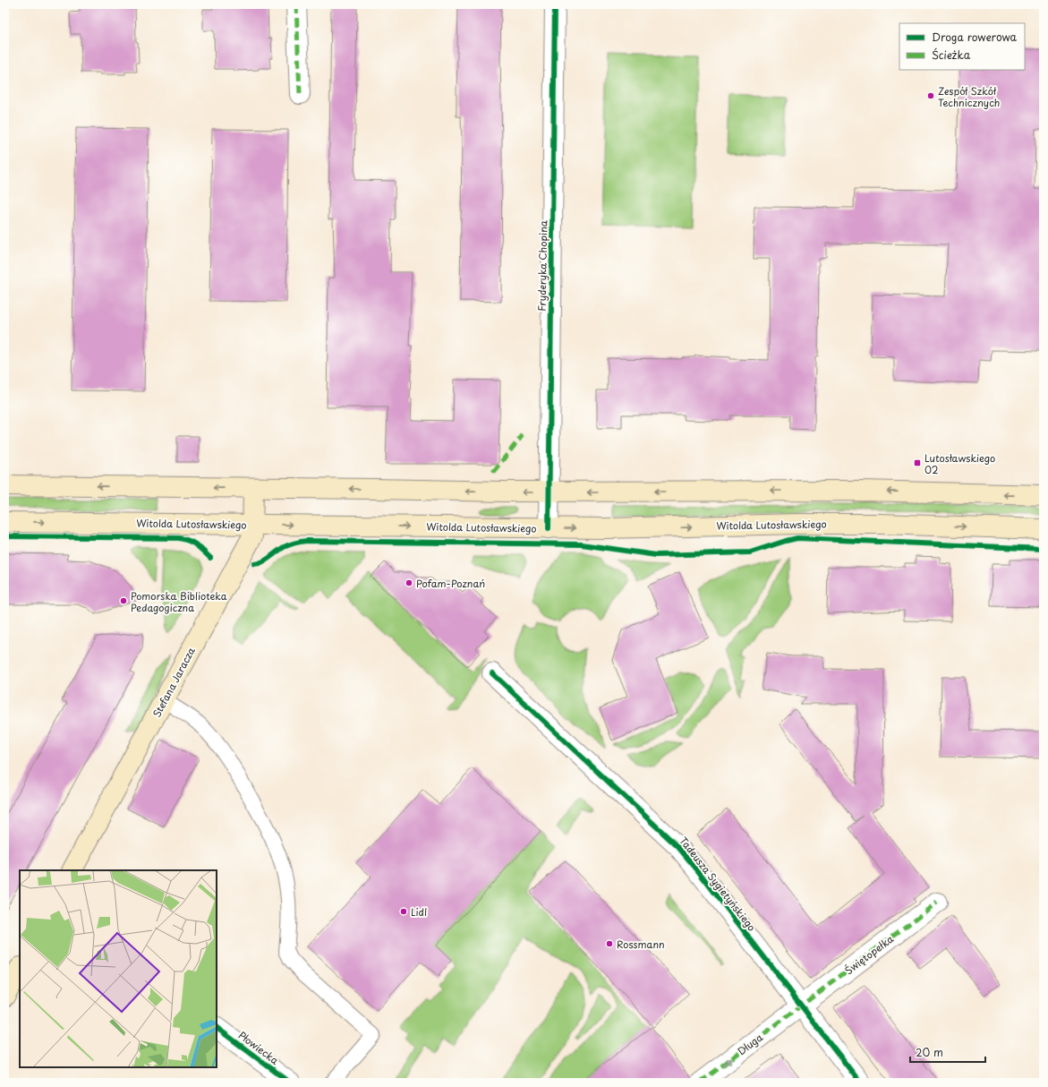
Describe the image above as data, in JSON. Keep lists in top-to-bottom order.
{
  "streets": {
    "main road": ["Witolda Lutosławskiego", "Stefana Jaracza"],
    "street": [
      "Fryderyka Chopina",
      "Tadeusza Sygietyńskiego",
      "Świętopełka",
      "Długa",
      "Płowiecka"
    ]
  },
  "crossings": [
    ["Fryderyka Chopina", "Witolda Lutosławskiego"],
    ["Witolda Lutosławskiego", "Stefana Jaracza"],
    ["Tadeusza Sygietyńskiego", "Świętopełka"],
    ["Tadeusza Sygietyńskiego", "Długa"],
    ["Świętopełka", "Długa"]
  ],
  "one_way": ["Długa"],
  "places": {
    "other": [
      "Zespół Szkół Technicznych",
      "Pofam-Poznań",
      "Pomorska Biblioteka Pedagogiczna",
      "Lidl",
      "Rossmann"
    ],
    "transit": ["Lutosławskiego 02"]
  },
  "legend": ["Droga rowerowa", "Ścieżka"],
  "scale_bar": "20 m"
}
